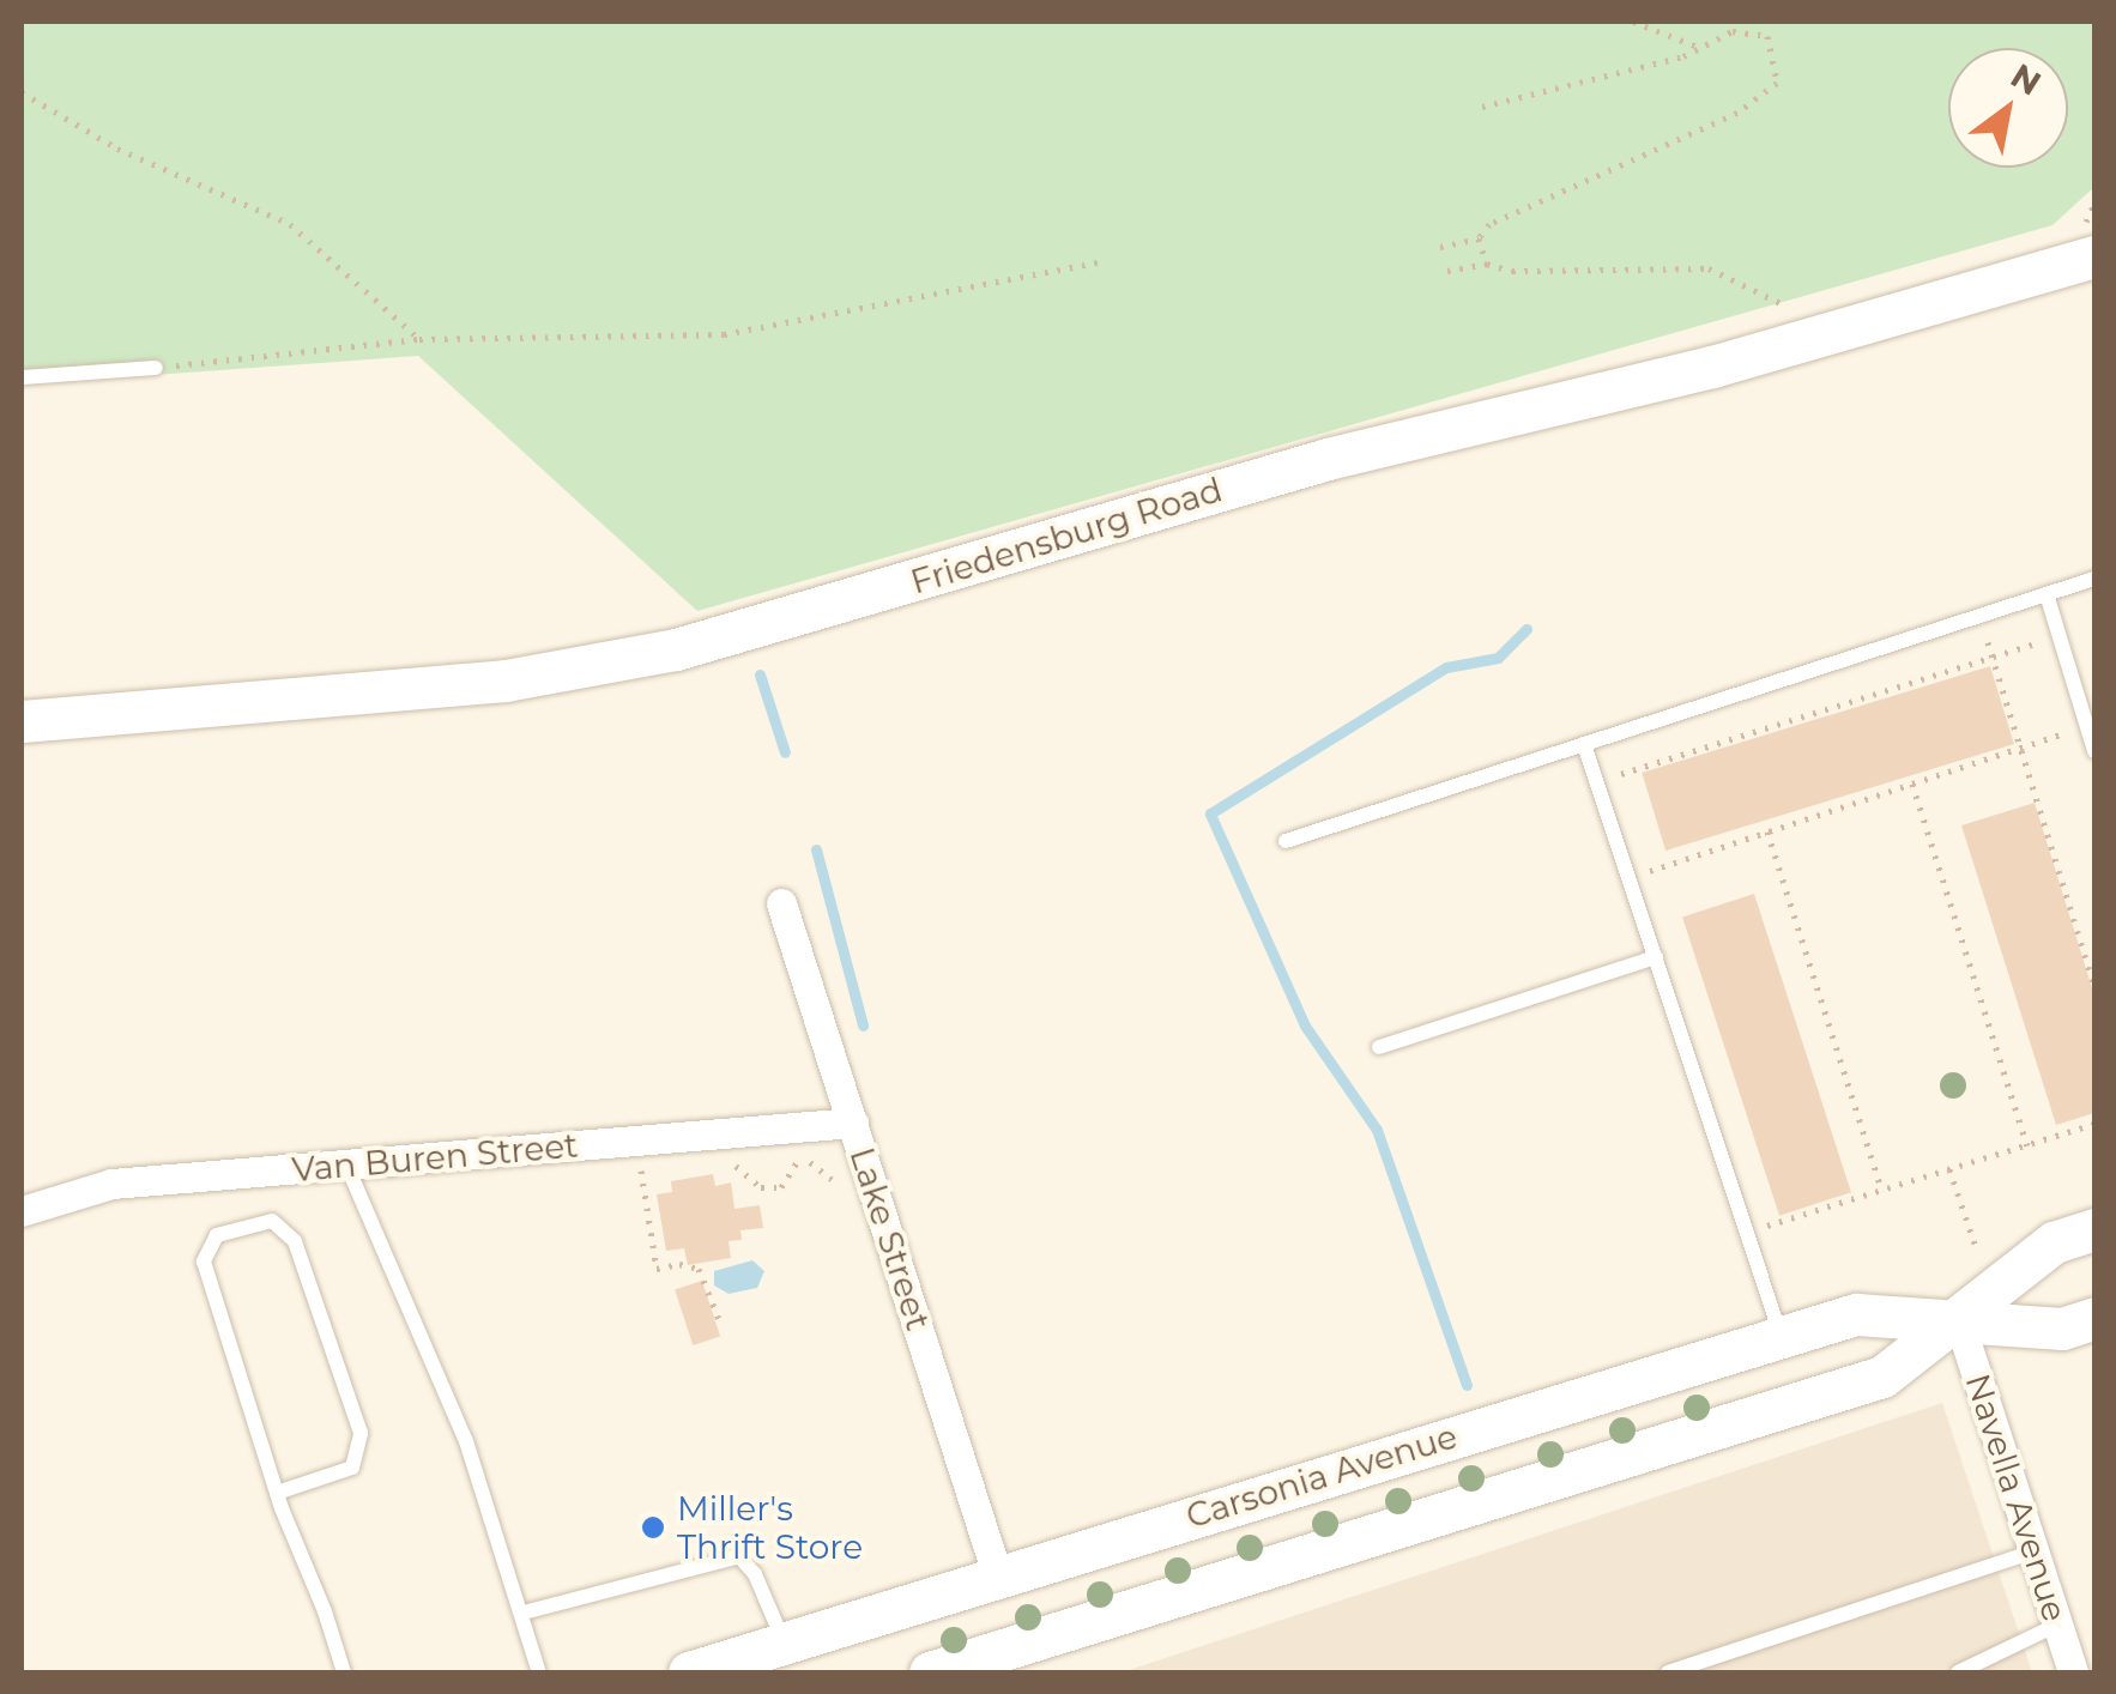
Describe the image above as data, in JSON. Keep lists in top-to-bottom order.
{
  "streets": {
    "street": [
      "Friedensburg Road",
      "Van Buren Street",
      "Lake Street",
      "Carsonia Avenue",
      "Navella Avenue"
    ]
  },
  "crossings": [
    ["Van Buren Street", "Lake Street"],
    ["Lake Street", "Carsonia Avenue"],
    ["Carsonia Avenue", "Navella Avenue"]
  ],
  "places": ["Miller's Thrift Store"],
  "north": "top right"
}
